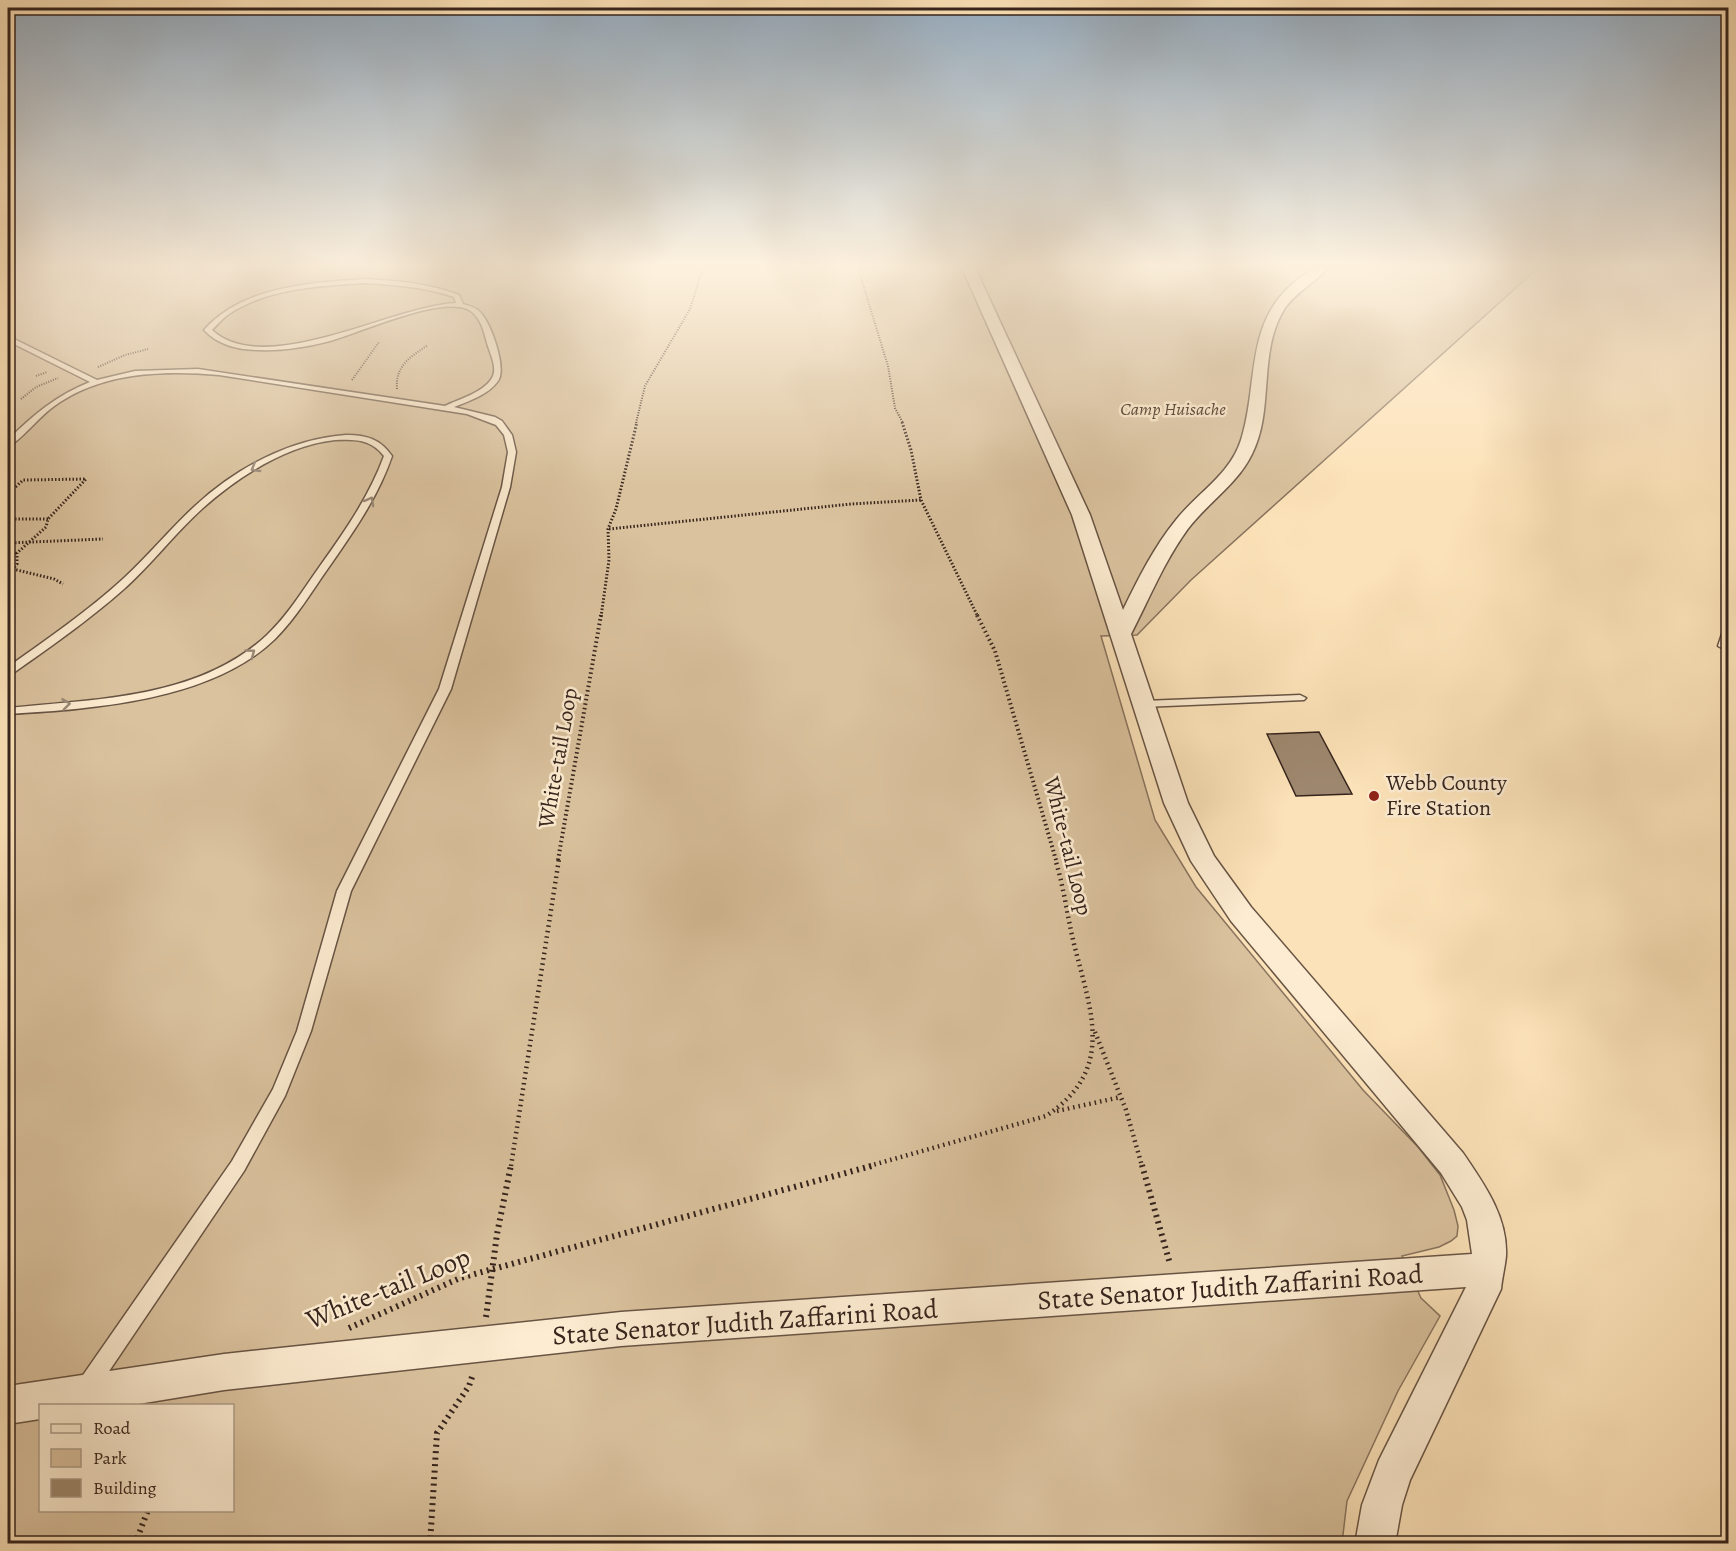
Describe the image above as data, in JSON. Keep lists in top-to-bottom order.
{
  "streets": {
    "street": ["State Senator Judith Zaffarini Road"],
    "path": ["White-tail Loop"]
  },
  "crossings": [
    ["White-tail Loop", "State Senator Judith Zaffarini Road"]
  ],
  "parks": ["Camp Huisache"],
  "places": ["Webb County Fire Station"],
  "legend": ["Road", "Park", "Building"]
}
